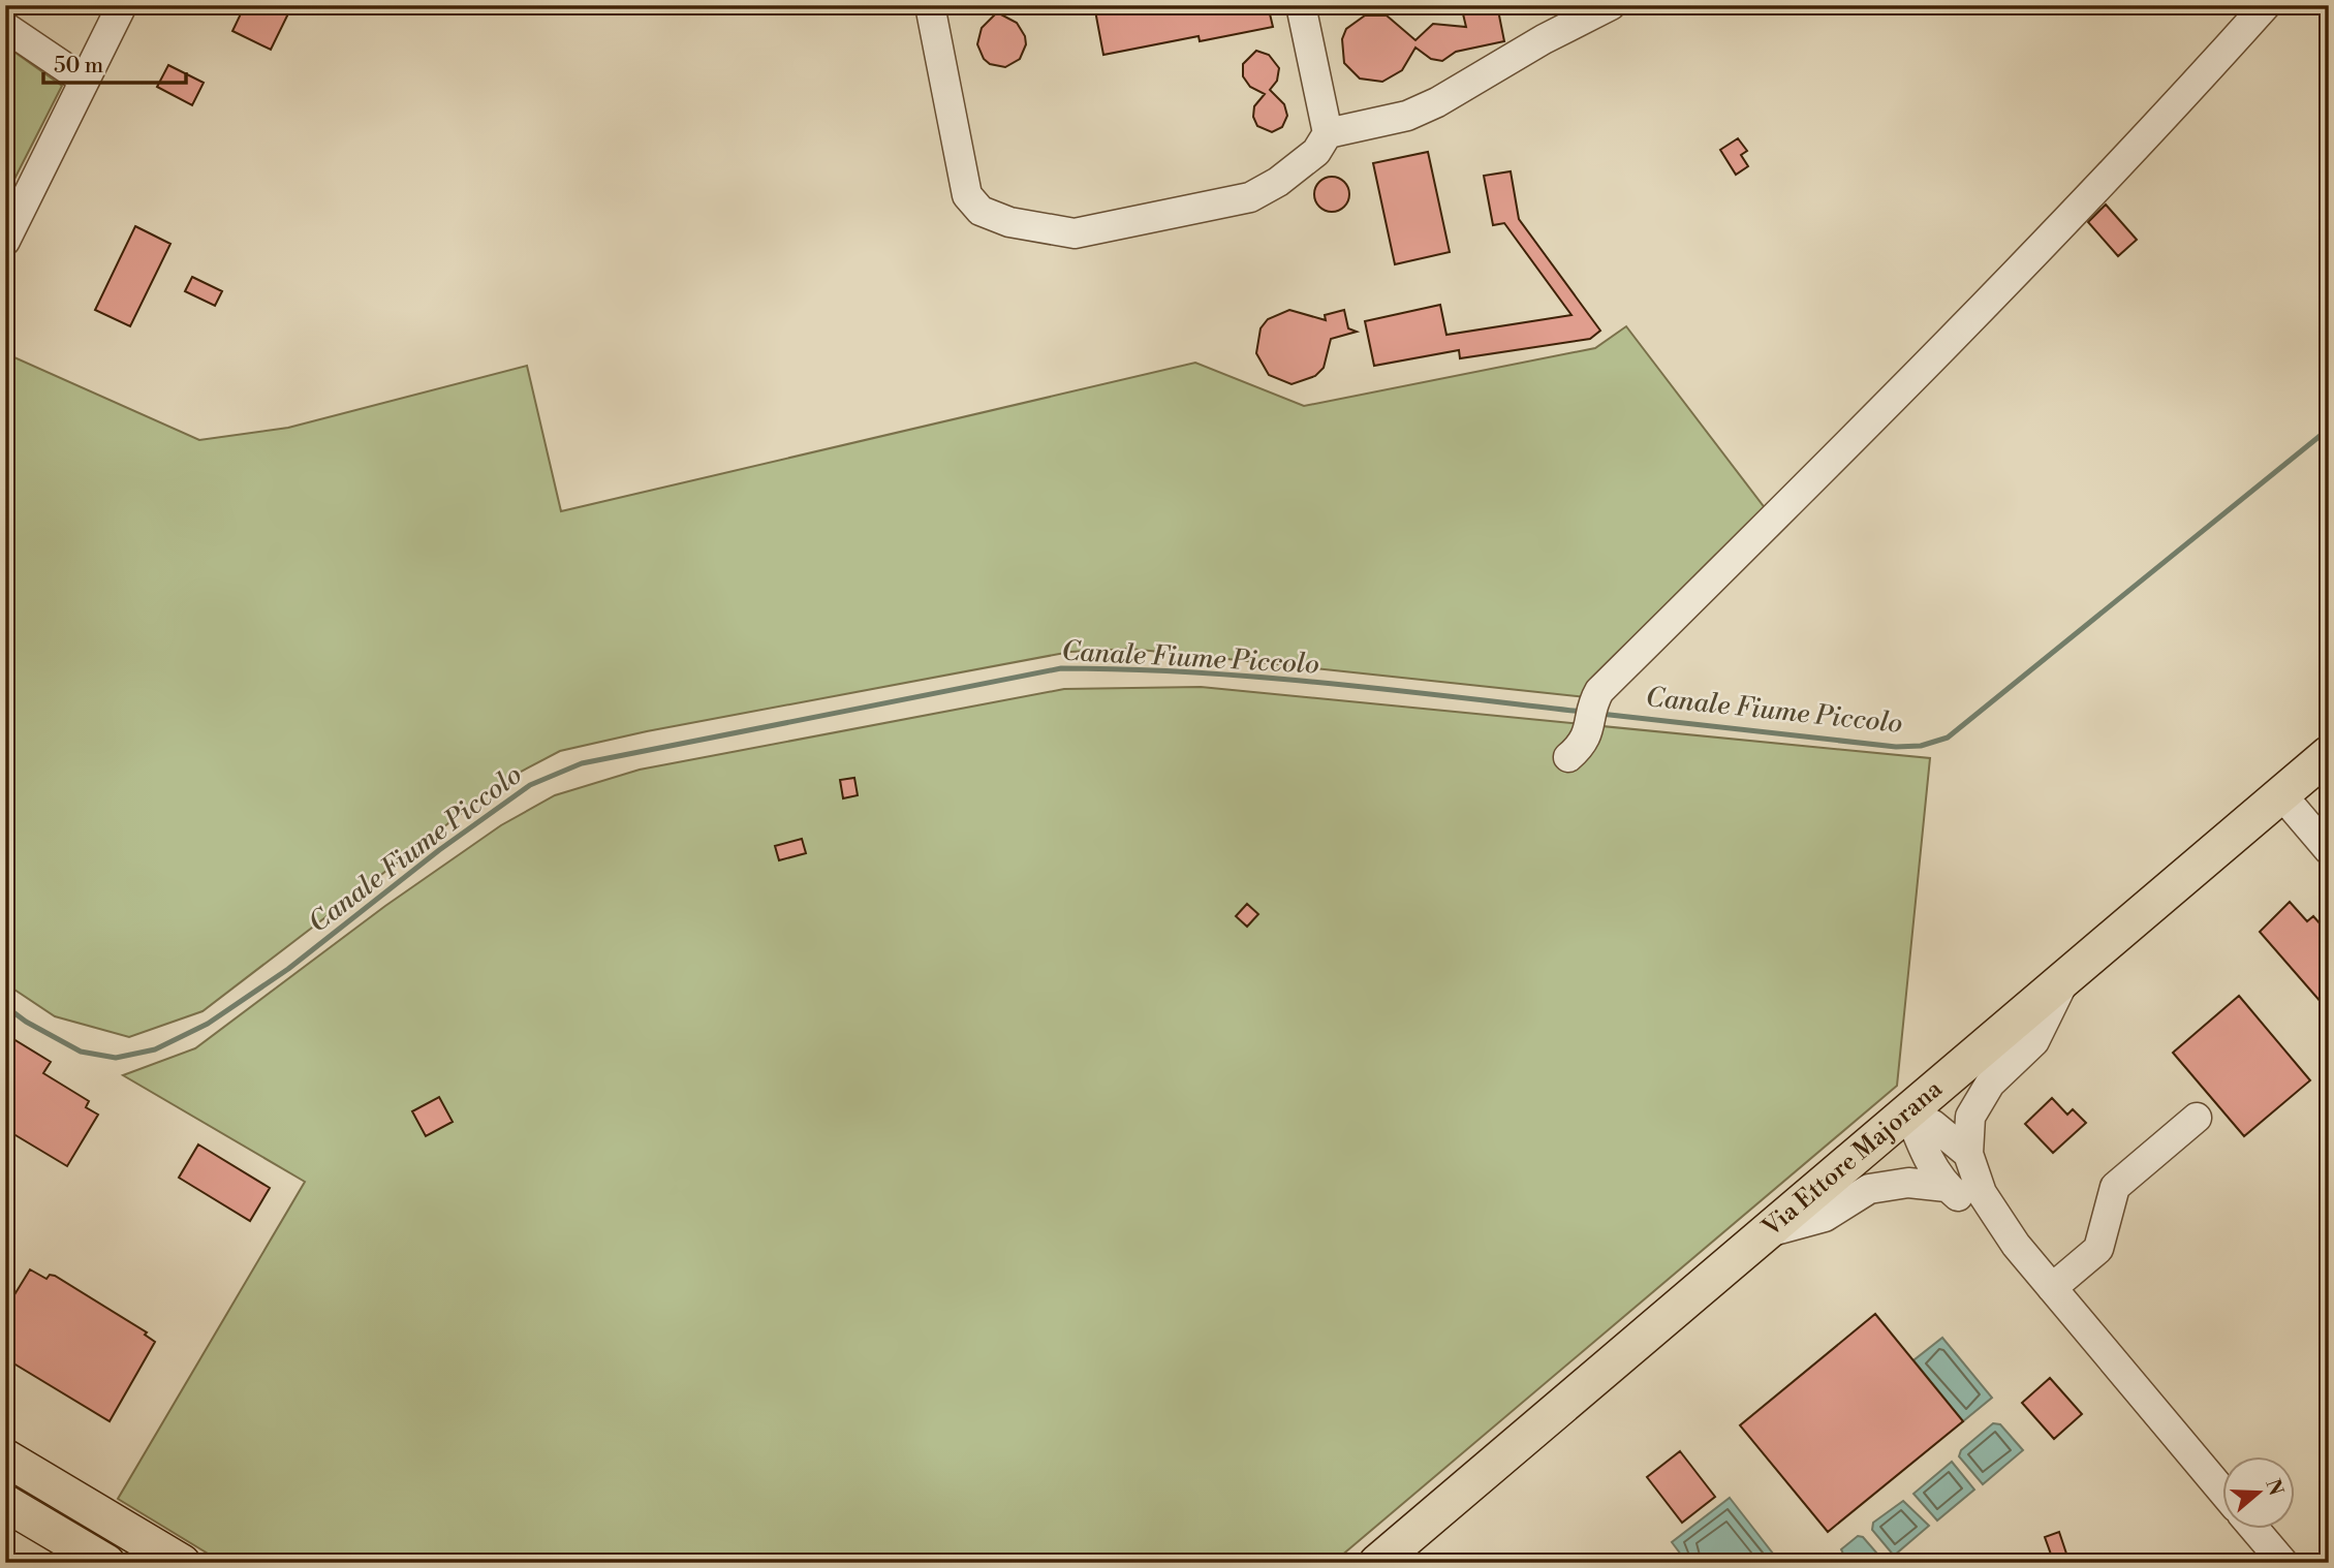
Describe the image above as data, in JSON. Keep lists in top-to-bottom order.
{
  "streets": {
    "main road": ["Via Ettore Majorana"]
  },
  "water": ["Canale Fiume Piccolo"],
  "scale_bar": "50 m",
  "north": "right"
}
